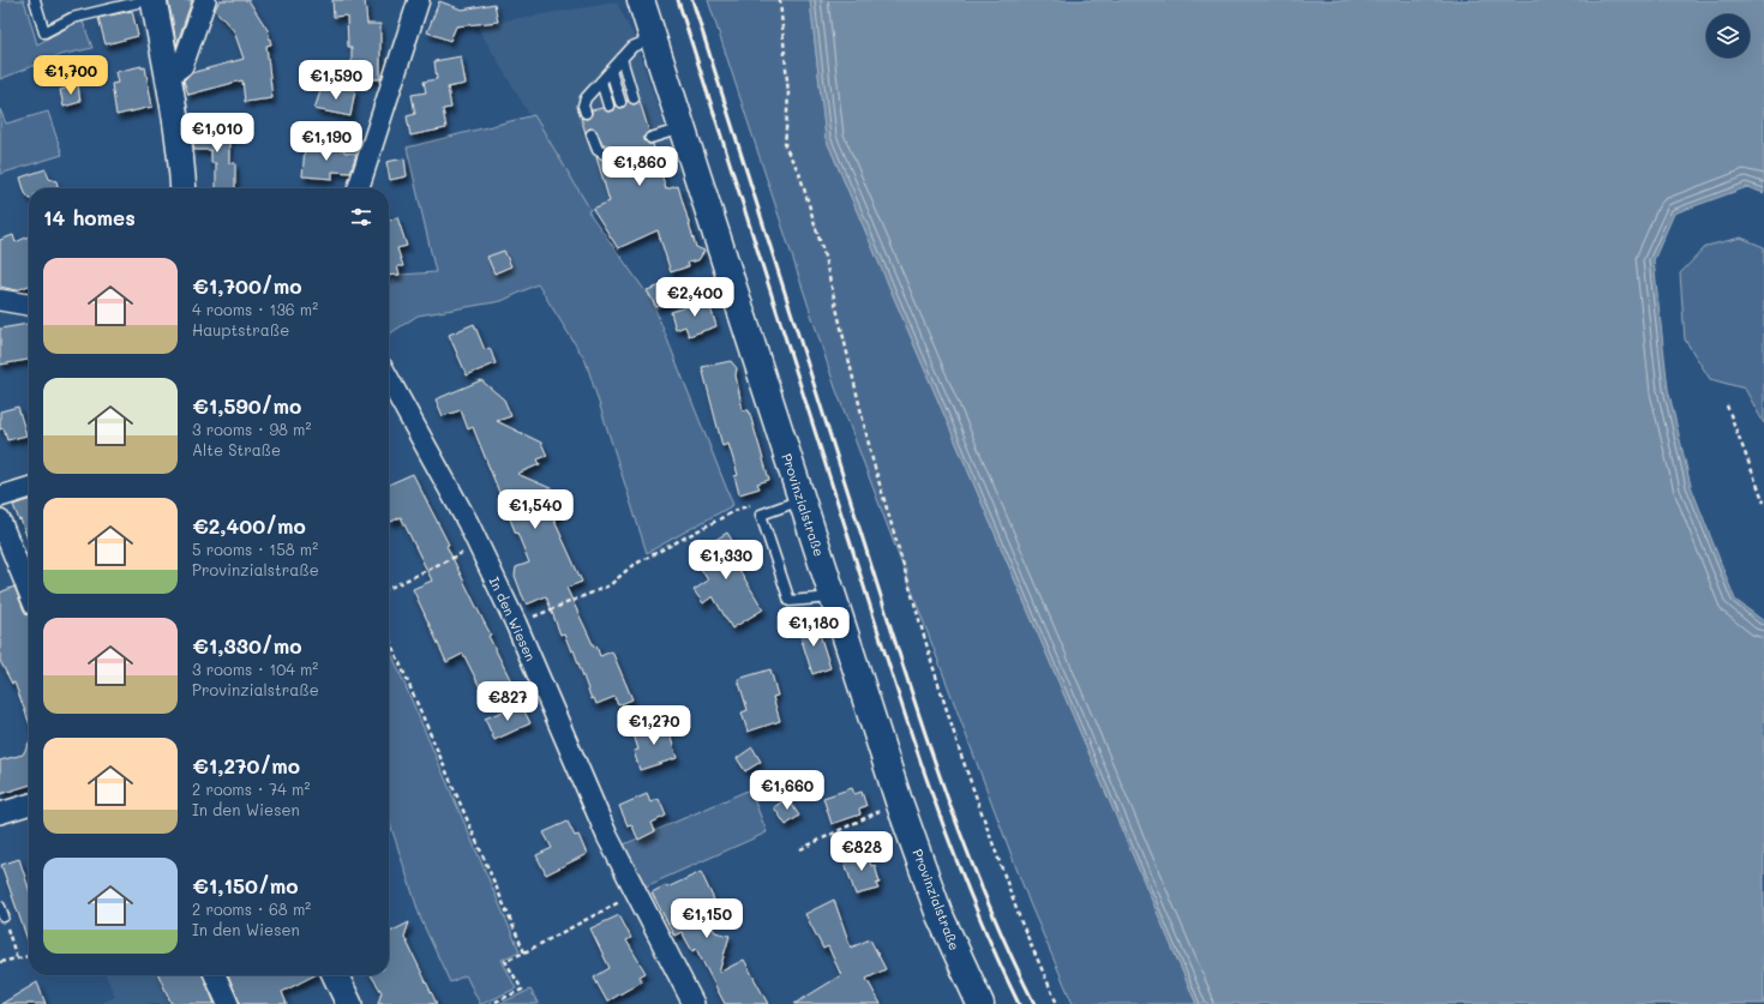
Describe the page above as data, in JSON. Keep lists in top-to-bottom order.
{
  "streets": {
    "main road": ["Provinzialstraße"],
    "street": ["In den Wiesen"]
  },
  "page": {
    "price": [
      "€1,700",
      "€1,590",
      "€1,010",
      "€1,190",
      "€1,860",
      "€2,400",
      "€1,540",
      "€1,330",
      "€1,180",
      "€827",
      "€1,270",
      "€1,660",
      "€828",
      "€1,150"
    ],
    "heading": "14 homes",
    "list": [
      {
        "name": "€1,700/mo",
        "note": "4 rooms · 136 m² · Hauptstraße"
      },
      {
        "name": "€1,590/mo",
        "note": "3 rooms · 98 m² · Alte Straße"
      },
      {
        "name": "€2,400/mo",
        "note": "5 rooms · 158 m² · Provinzialstraße"
      },
      {
        "name": "€1,330/mo",
        "note": "3 rooms · 104 m² · Provinzialstraße"
      },
      {
        "name": "€1,270/mo",
        "note": "2 rooms · 74 m² · In den Wiesen"
      },
      {
        "name": "€1,150/mo",
        "note": "2 rooms · 68 m² · In den Wiesen"
      }
    ]
  }
}
